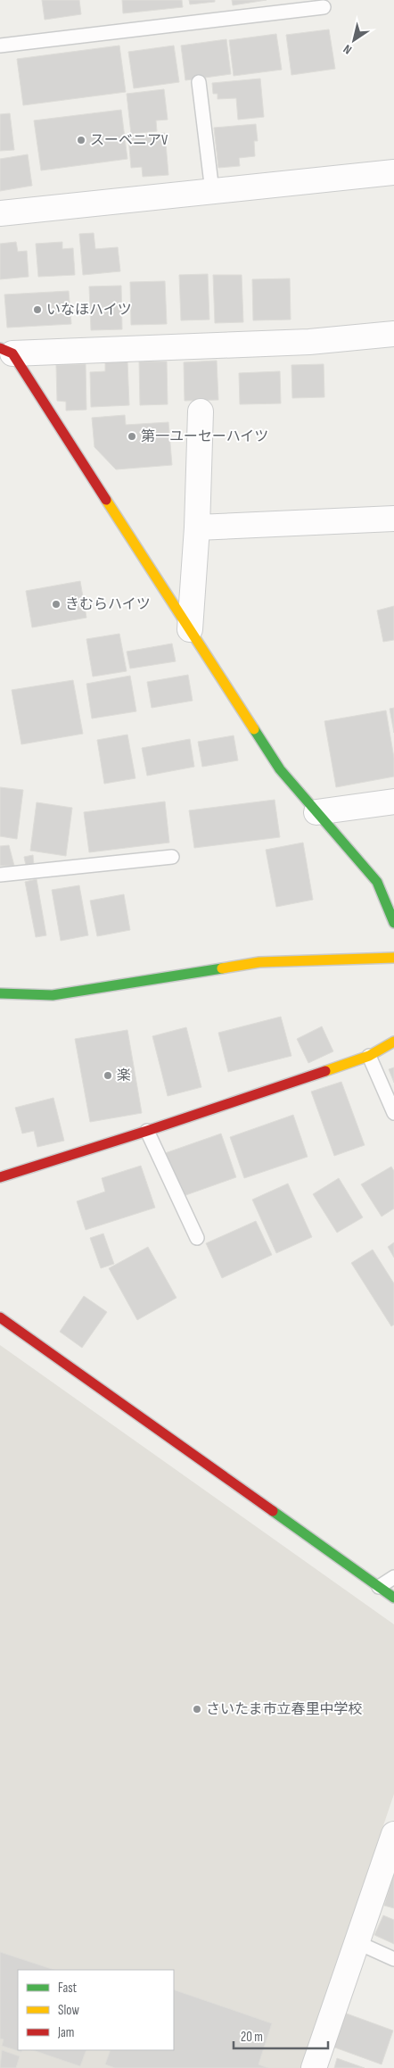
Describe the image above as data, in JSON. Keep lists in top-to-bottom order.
{
  "places": [
    "スーベニアV",
    "いなほハイツ",
    "第一ユーセーハイツ",
    "きむらハイツ",
    "楽",
    "さいたま市立春里中学校"
  ],
  "legend": ["Fast", "Slow", "Jam"],
  "scale_bar": "20 m",
  "north": "bottom left"
}
